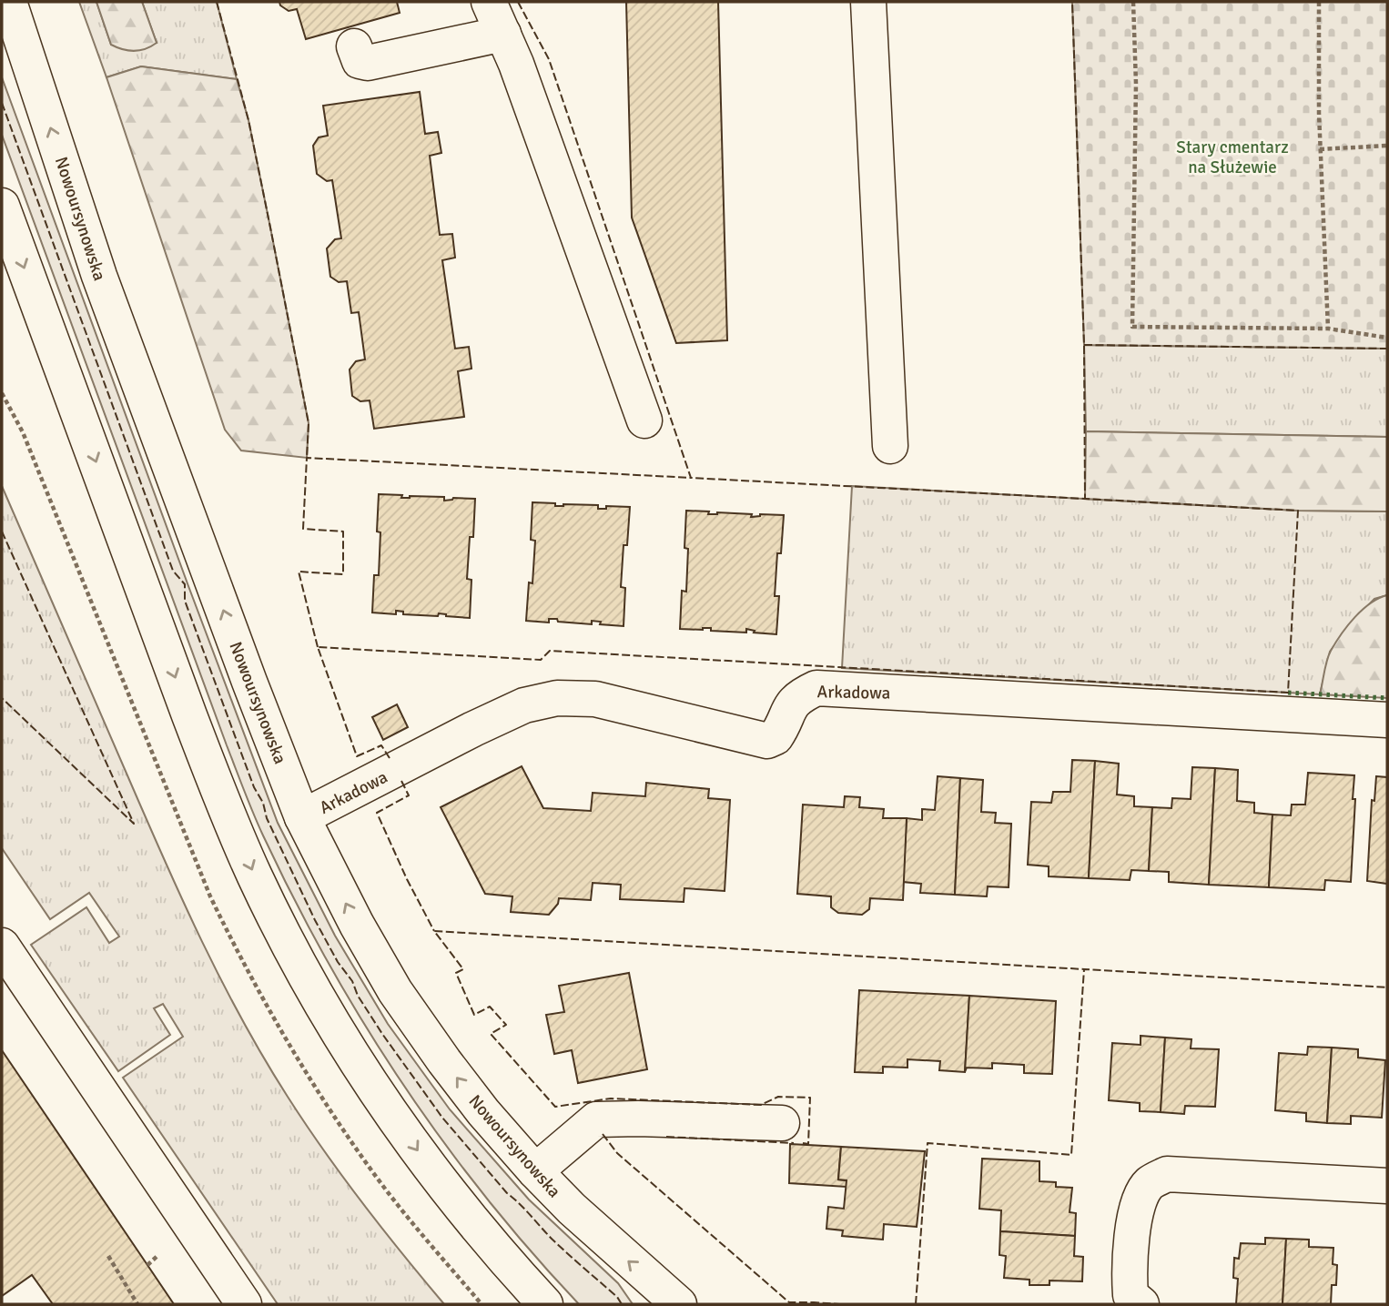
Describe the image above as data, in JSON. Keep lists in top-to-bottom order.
{
  "streets": {
    "street": ["Nowoursynowska", "Arkadowa"]
  },
  "crossings": [
    ["Nowoursynowska", "Arkadowa"]
  ],
  "parks": ["Stary cmentarz na Służewie"]
}
